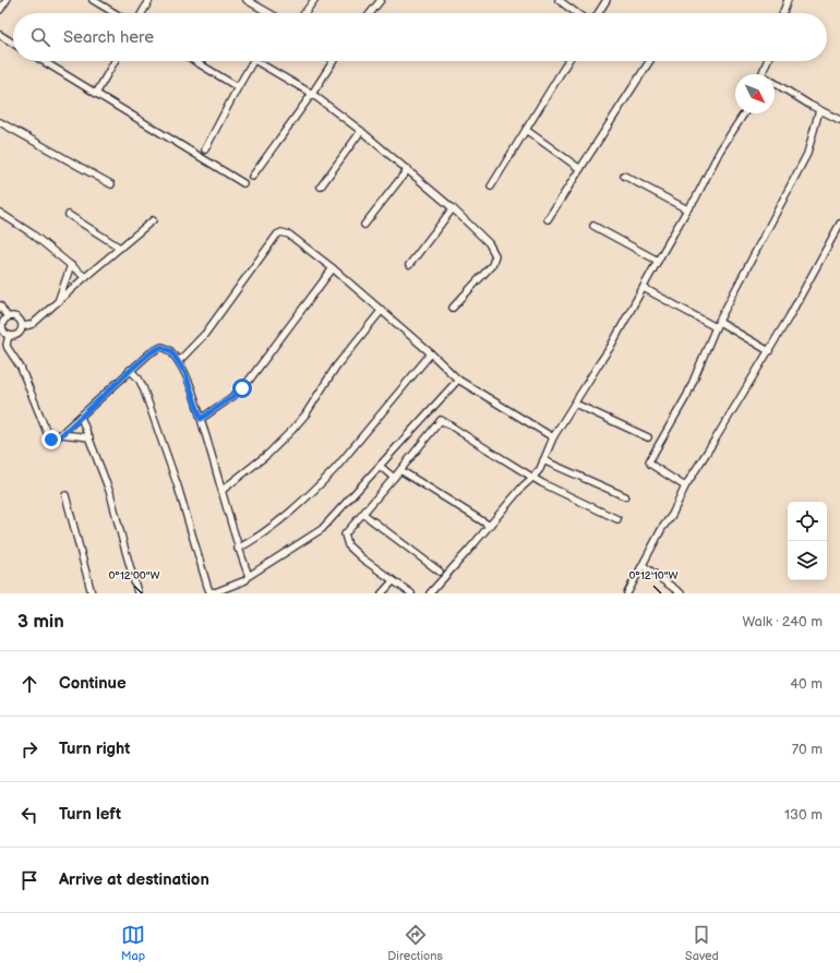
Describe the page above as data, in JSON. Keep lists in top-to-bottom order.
{
  "north": "bottom right",
  "page": {
    "search": "Search here",
    "heading": ["3 min", "Walk · 240 m"],
    "list": [
      ["Continue", "40 m"],
      ["Turn right", "70 m"],
      ["Turn left", "130 m"],
      "Arrive at destination"
    ],
    "nav": ["Map", "Directions", "Saved"]
  },
  "coordinates": ["0°12'00\"W", "0°12'10\"W"]
}
